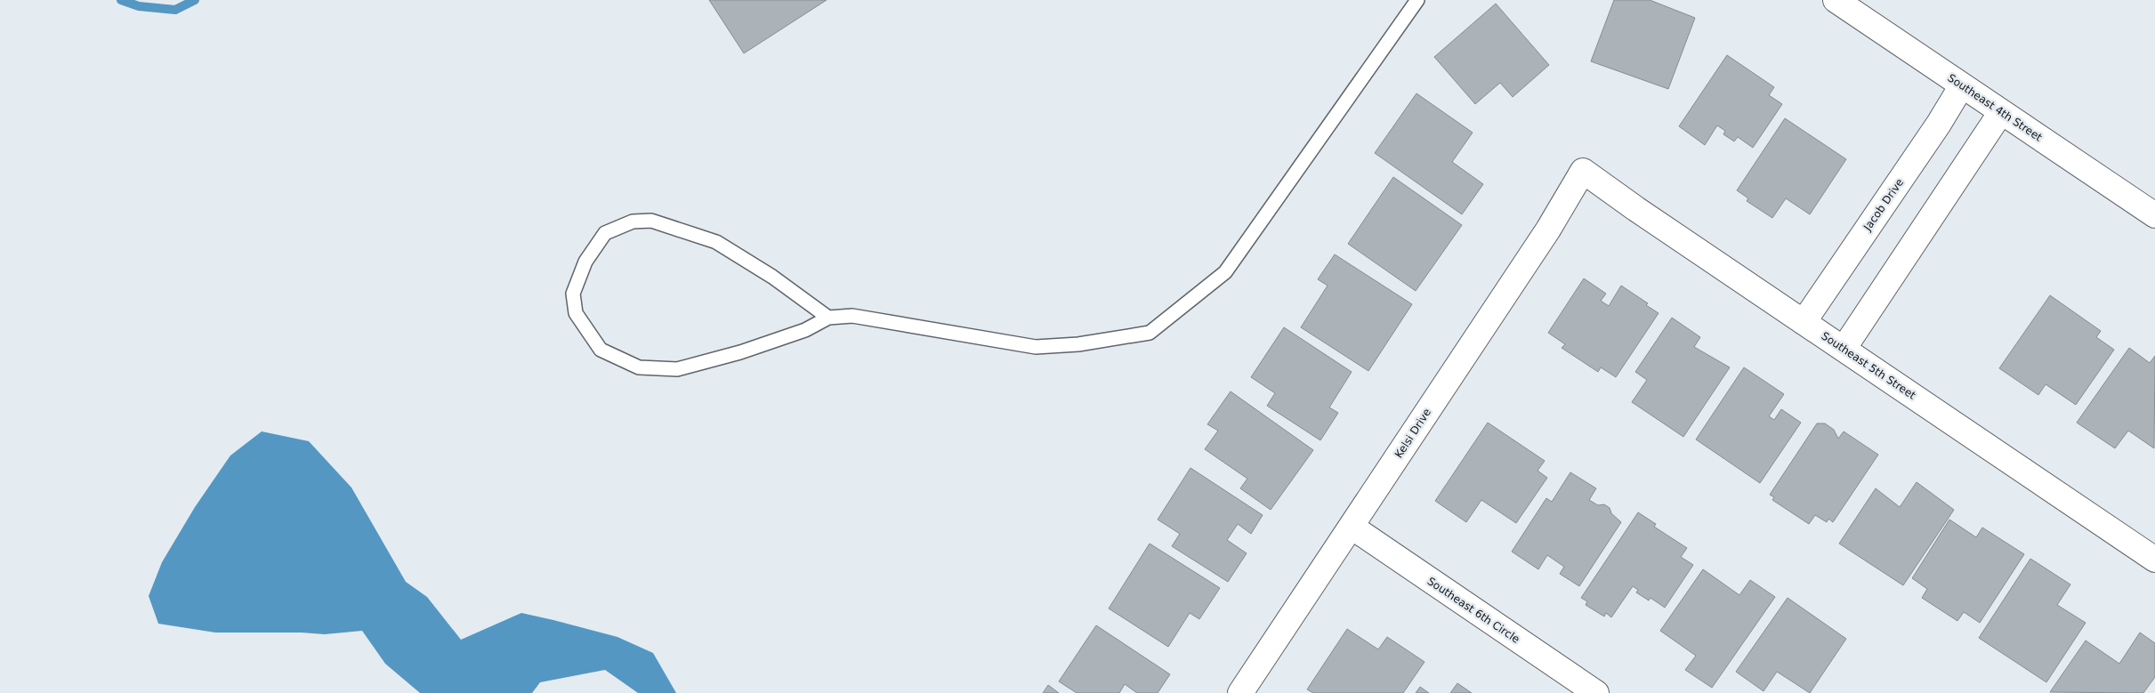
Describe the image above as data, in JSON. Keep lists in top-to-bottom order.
{
  "streets": {
    "street": [
      "Southeast 4th Street",
      "Jacob Drive",
      "Southeast 5th Street",
      "Kelsi Drive",
      "Southeast 6th Circle"
    ]
  },
  "crossings": [
    ["Southeast 4th Street", "Jacob Drive"],
    ["Jacob Drive", "Southeast 5th Street"],
    ["Southeast 5th Street", "Kelsi Drive"],
    ["Kelsi Drive", "Southeast 6th Circle"]
  ]
}
